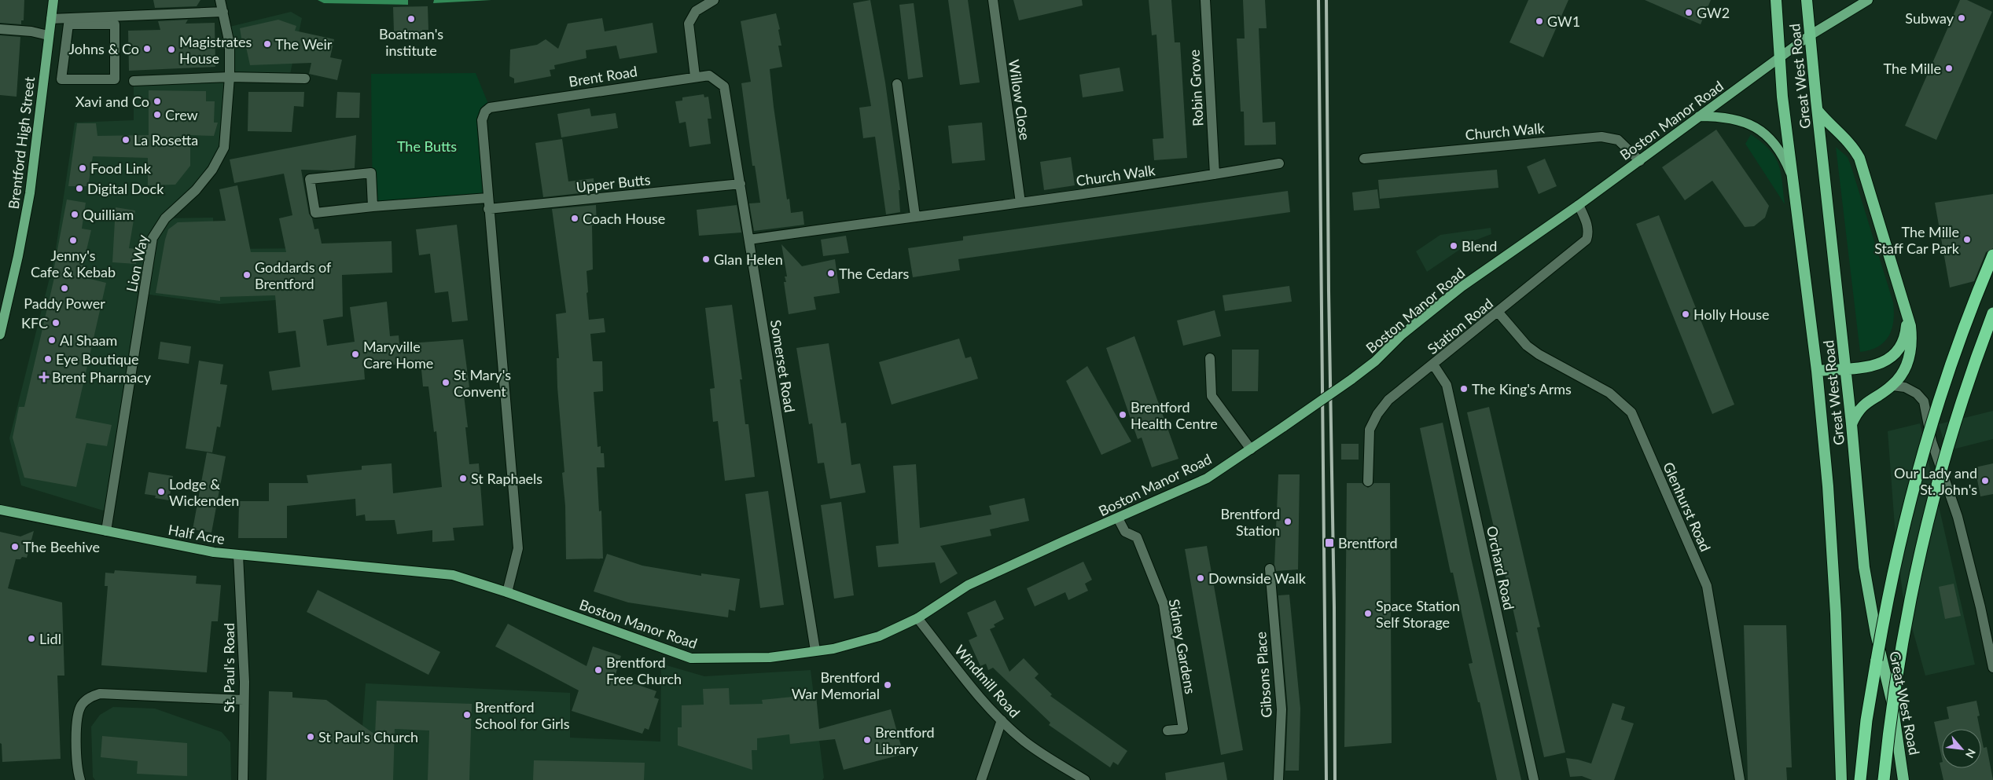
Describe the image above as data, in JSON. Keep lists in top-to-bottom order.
{
  "streets": {
    "highway": ["Great West Road"],
    "main road": ["Boston Manor Road", "Brentford High Street", "Half Acre"],
    "street": [
      "Brent Road",
      "Robin Grove",
      "Willow Close",
      "Church Walk",
      "Upper Butts",
      "Lion Way",
      "Station Road",
      "Somerset Road",
      "Glenhurst Road",
      "Orchard Road",
      "Sidney Gardens",
      "St. Paul's Road",
      "Gibsons Place",
      "Windmill Road"
    ]
  },
  "crossings": [
    ["Brent Road", "Somerset Road"],
    ["Great West Road", "Boston Manor Road"],
    ["Robin Grove", "Church Walk"],
    ["Willow Close", "Church Walk"],
    ["Boston Manor Road", "Church Walk"],
    ["Boston Manor Road", "Station Road"],
    ["Boston Manor Road", "Somerset Road"],
    ["Boston Manor Road", "Half Acre"],
    ["Boston Manor Road", "Sidney Gardens"],
    ["Boston Manor Road", "Windmill Road"],
    ["Upper Butts", "Somerset Road"],
    ["Lion Way", "Half Acre"],
    ["Station Road", "Glenhurst Road"],
    ["Station Road", "Orchard Road"],
    ["Half Acre", "St. Paul's Road"]
  ],
  "parks": ["The Butts"],
  "places": {
    "other": [
      "GW2",
      "Subway",
      "Boatman's institute",
      "GW1",
      "The Weir",
      "Johns & Co",
      "Magistrates House",
      "The Mille",
      "Xavi and Co",
      "Crew",
      "La Rosetta",
      "Food Link",
      "Digital Dock",
      "Quilliam",
      "Coach House",
      "The Mille Staff Car Park",
      "Jenny's Cafe & Kebab",
      "Blend",
      "Glan Helen",
      "The Cedars",
      "Goddards of Brentford",
      "Paddy Power",
      "Holly House",
      "KFC",
      "Al Shaam",
      "Maryville Care Home",
      "Eye Boutique",
      "St Mary's Convent",
      "The King's Arms",
      "Brentford Health Centre",
      "St Raphaels",
      "Our Lady and St. John's",
      "Lodge & Wickenden",
      "Brentford Station",
      "The Beehive",
      "Downside Walk",
      "Space Station Self Storage",
      "Lidl",
      "Brentford Free Church",
      "Brentford War Memorial",
      "Brentford School for Girls",
      "St Paul's Church",
      "Brentford Library"
    ],
    "health": ["Brent Pharmacy"],
    "transit": ["Brentford"]
  },
  "north": "bottom right"
}
